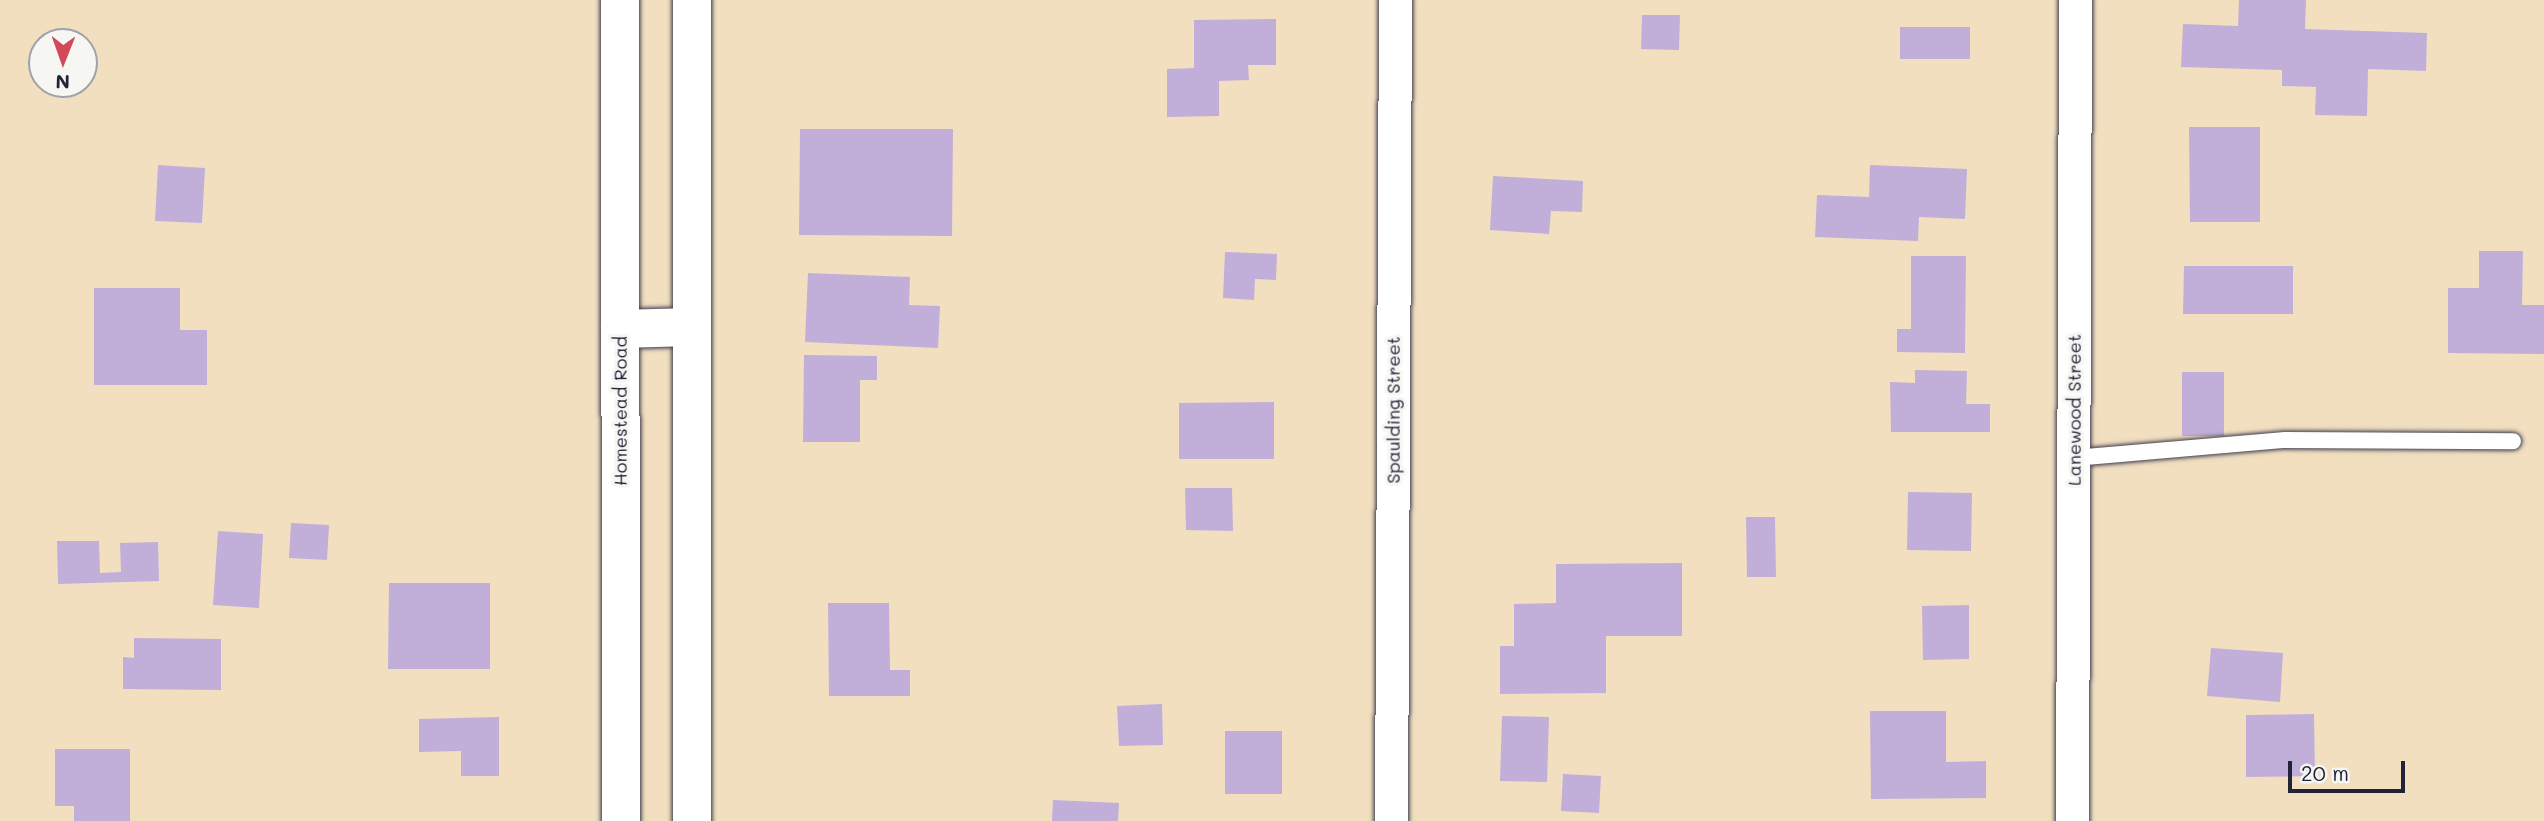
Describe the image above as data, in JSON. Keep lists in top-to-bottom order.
{
  "streets": {
    "main road": ["Homestead Road"],
    "street": ["Spaulding Street", "Lanewood Street"]
  },
  "scale_bar": "20 m",
  "north": "bottom"
}
